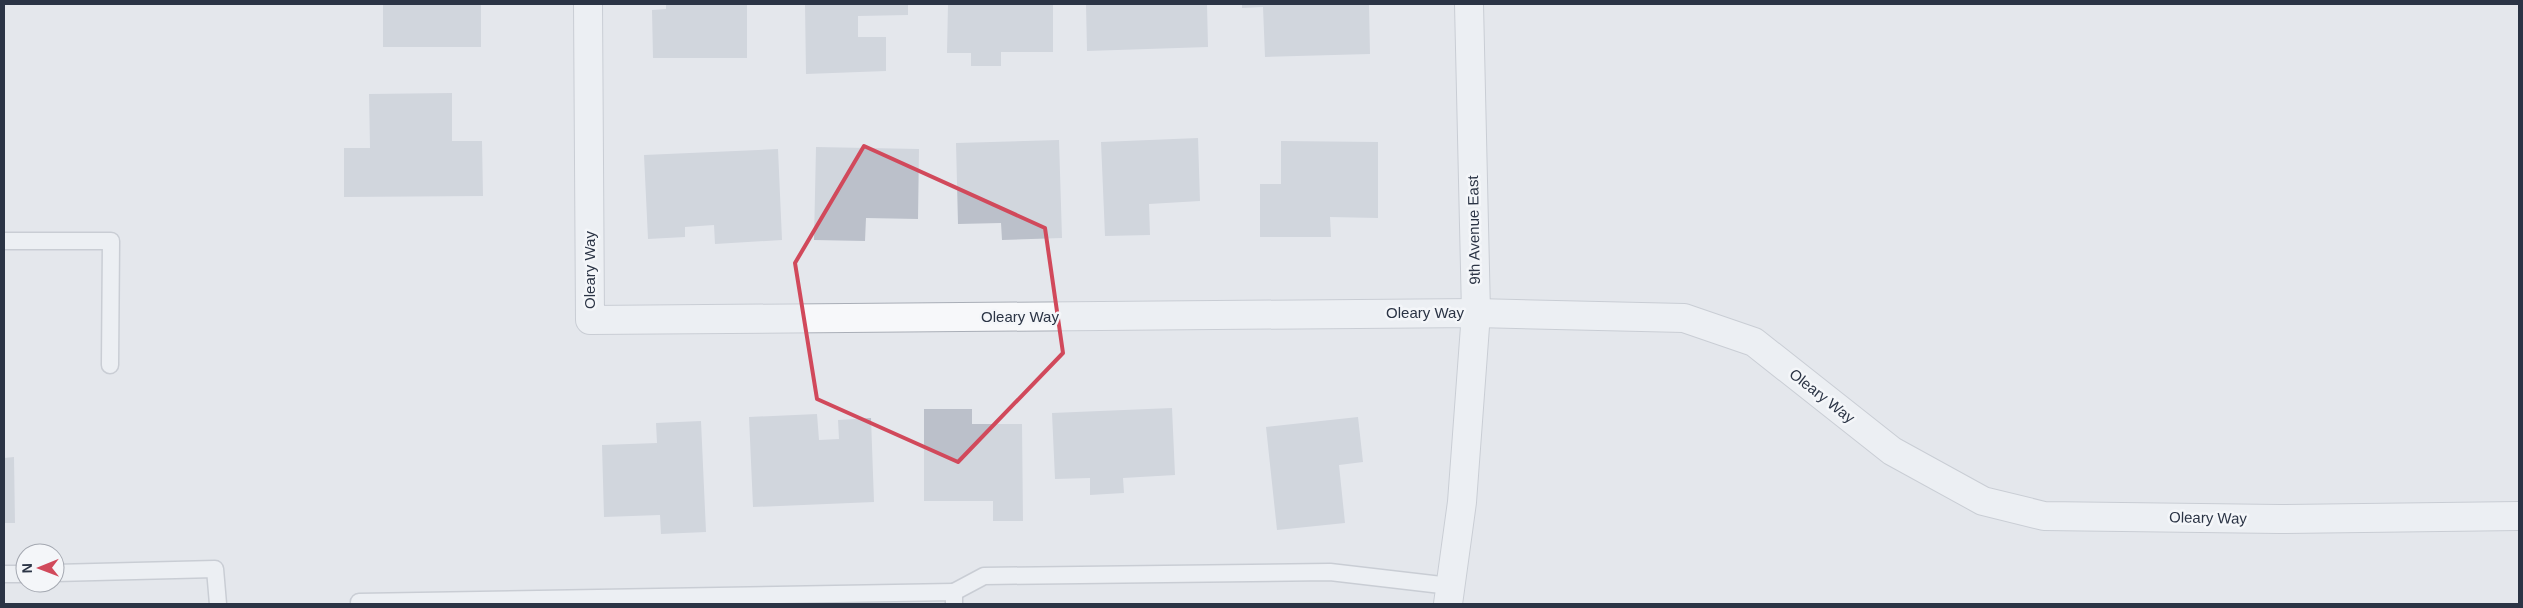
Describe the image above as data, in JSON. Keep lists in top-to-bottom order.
{
  "streets": {
    "street": ["9th Avenue East", "Oleary Way"]
  },
  "crossings": [
    ["9th Avenue East", "Oleary Way"]
  ],
  "north": "left"
}
